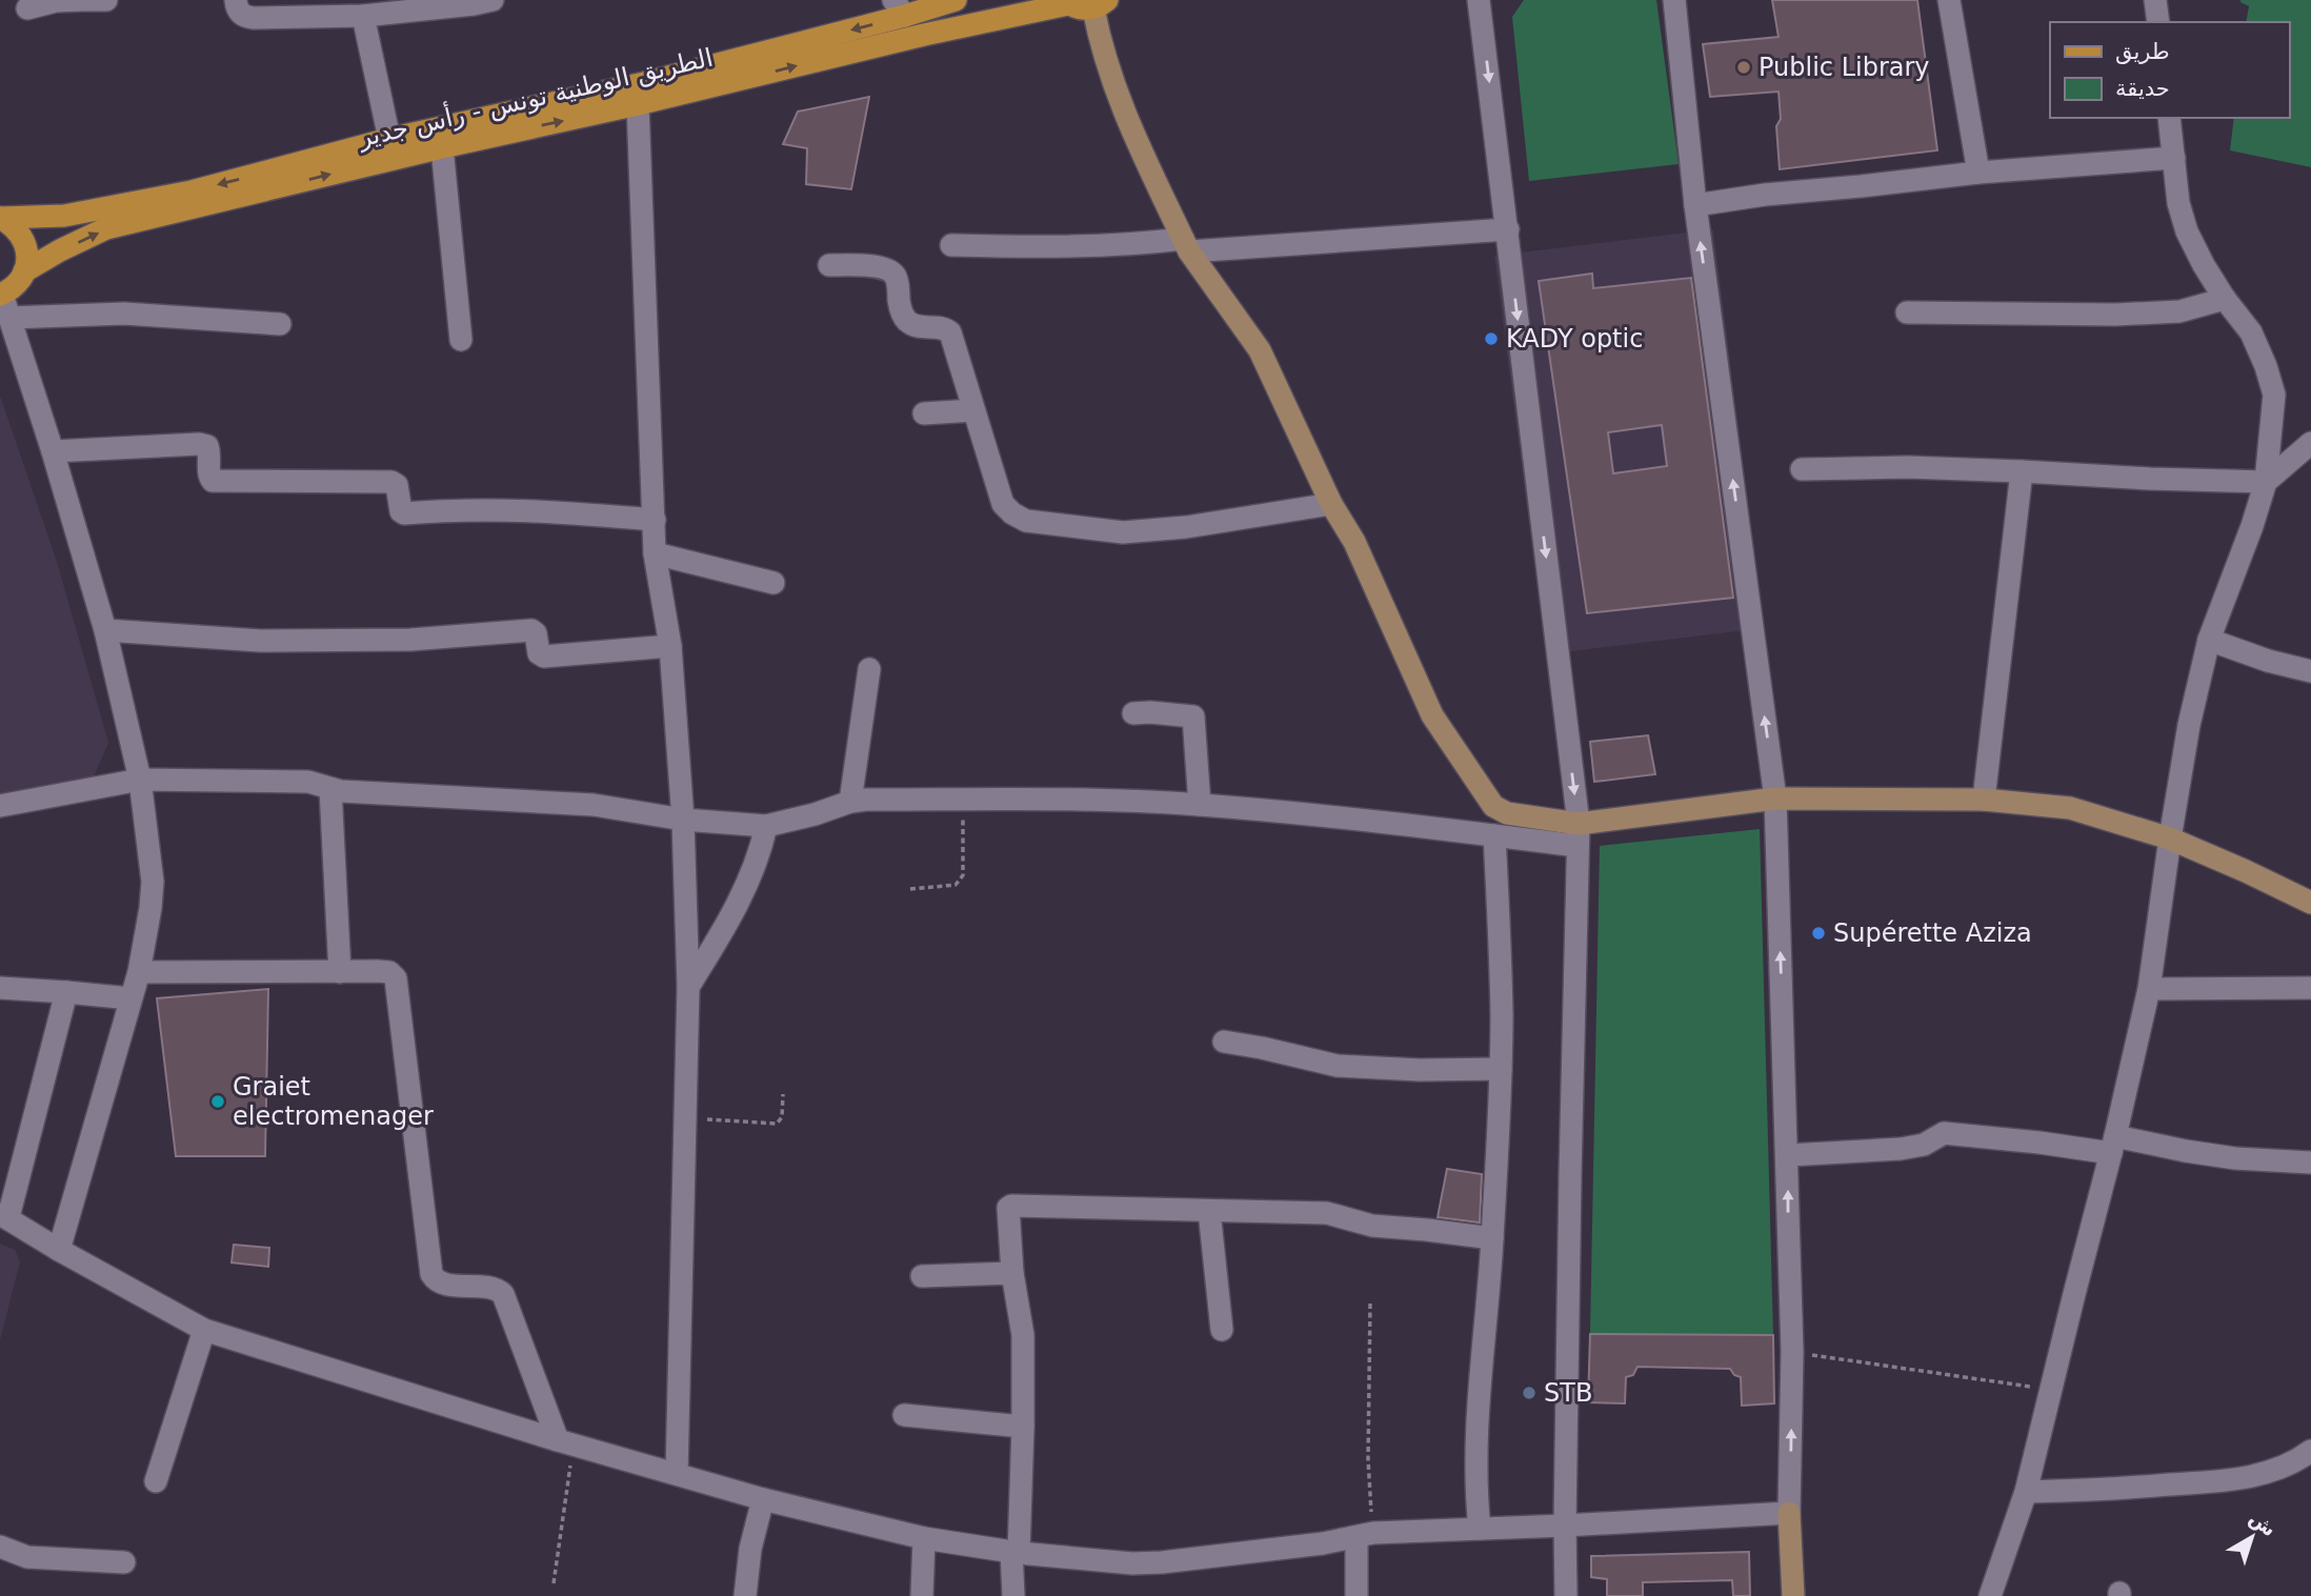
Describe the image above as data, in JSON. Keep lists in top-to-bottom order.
{
  "streets": {
    "main road": ["الطريق الوطنية تونس - رأس جدير"]
  },
  "places": [
    "Public Library",
    "KADY optic",
    "Supérette Aziza",
    "Graiet electromenager",
    "STB"
  ],
  "legend": ["طريق", "حديقة"],
  "north": "top right"
}
